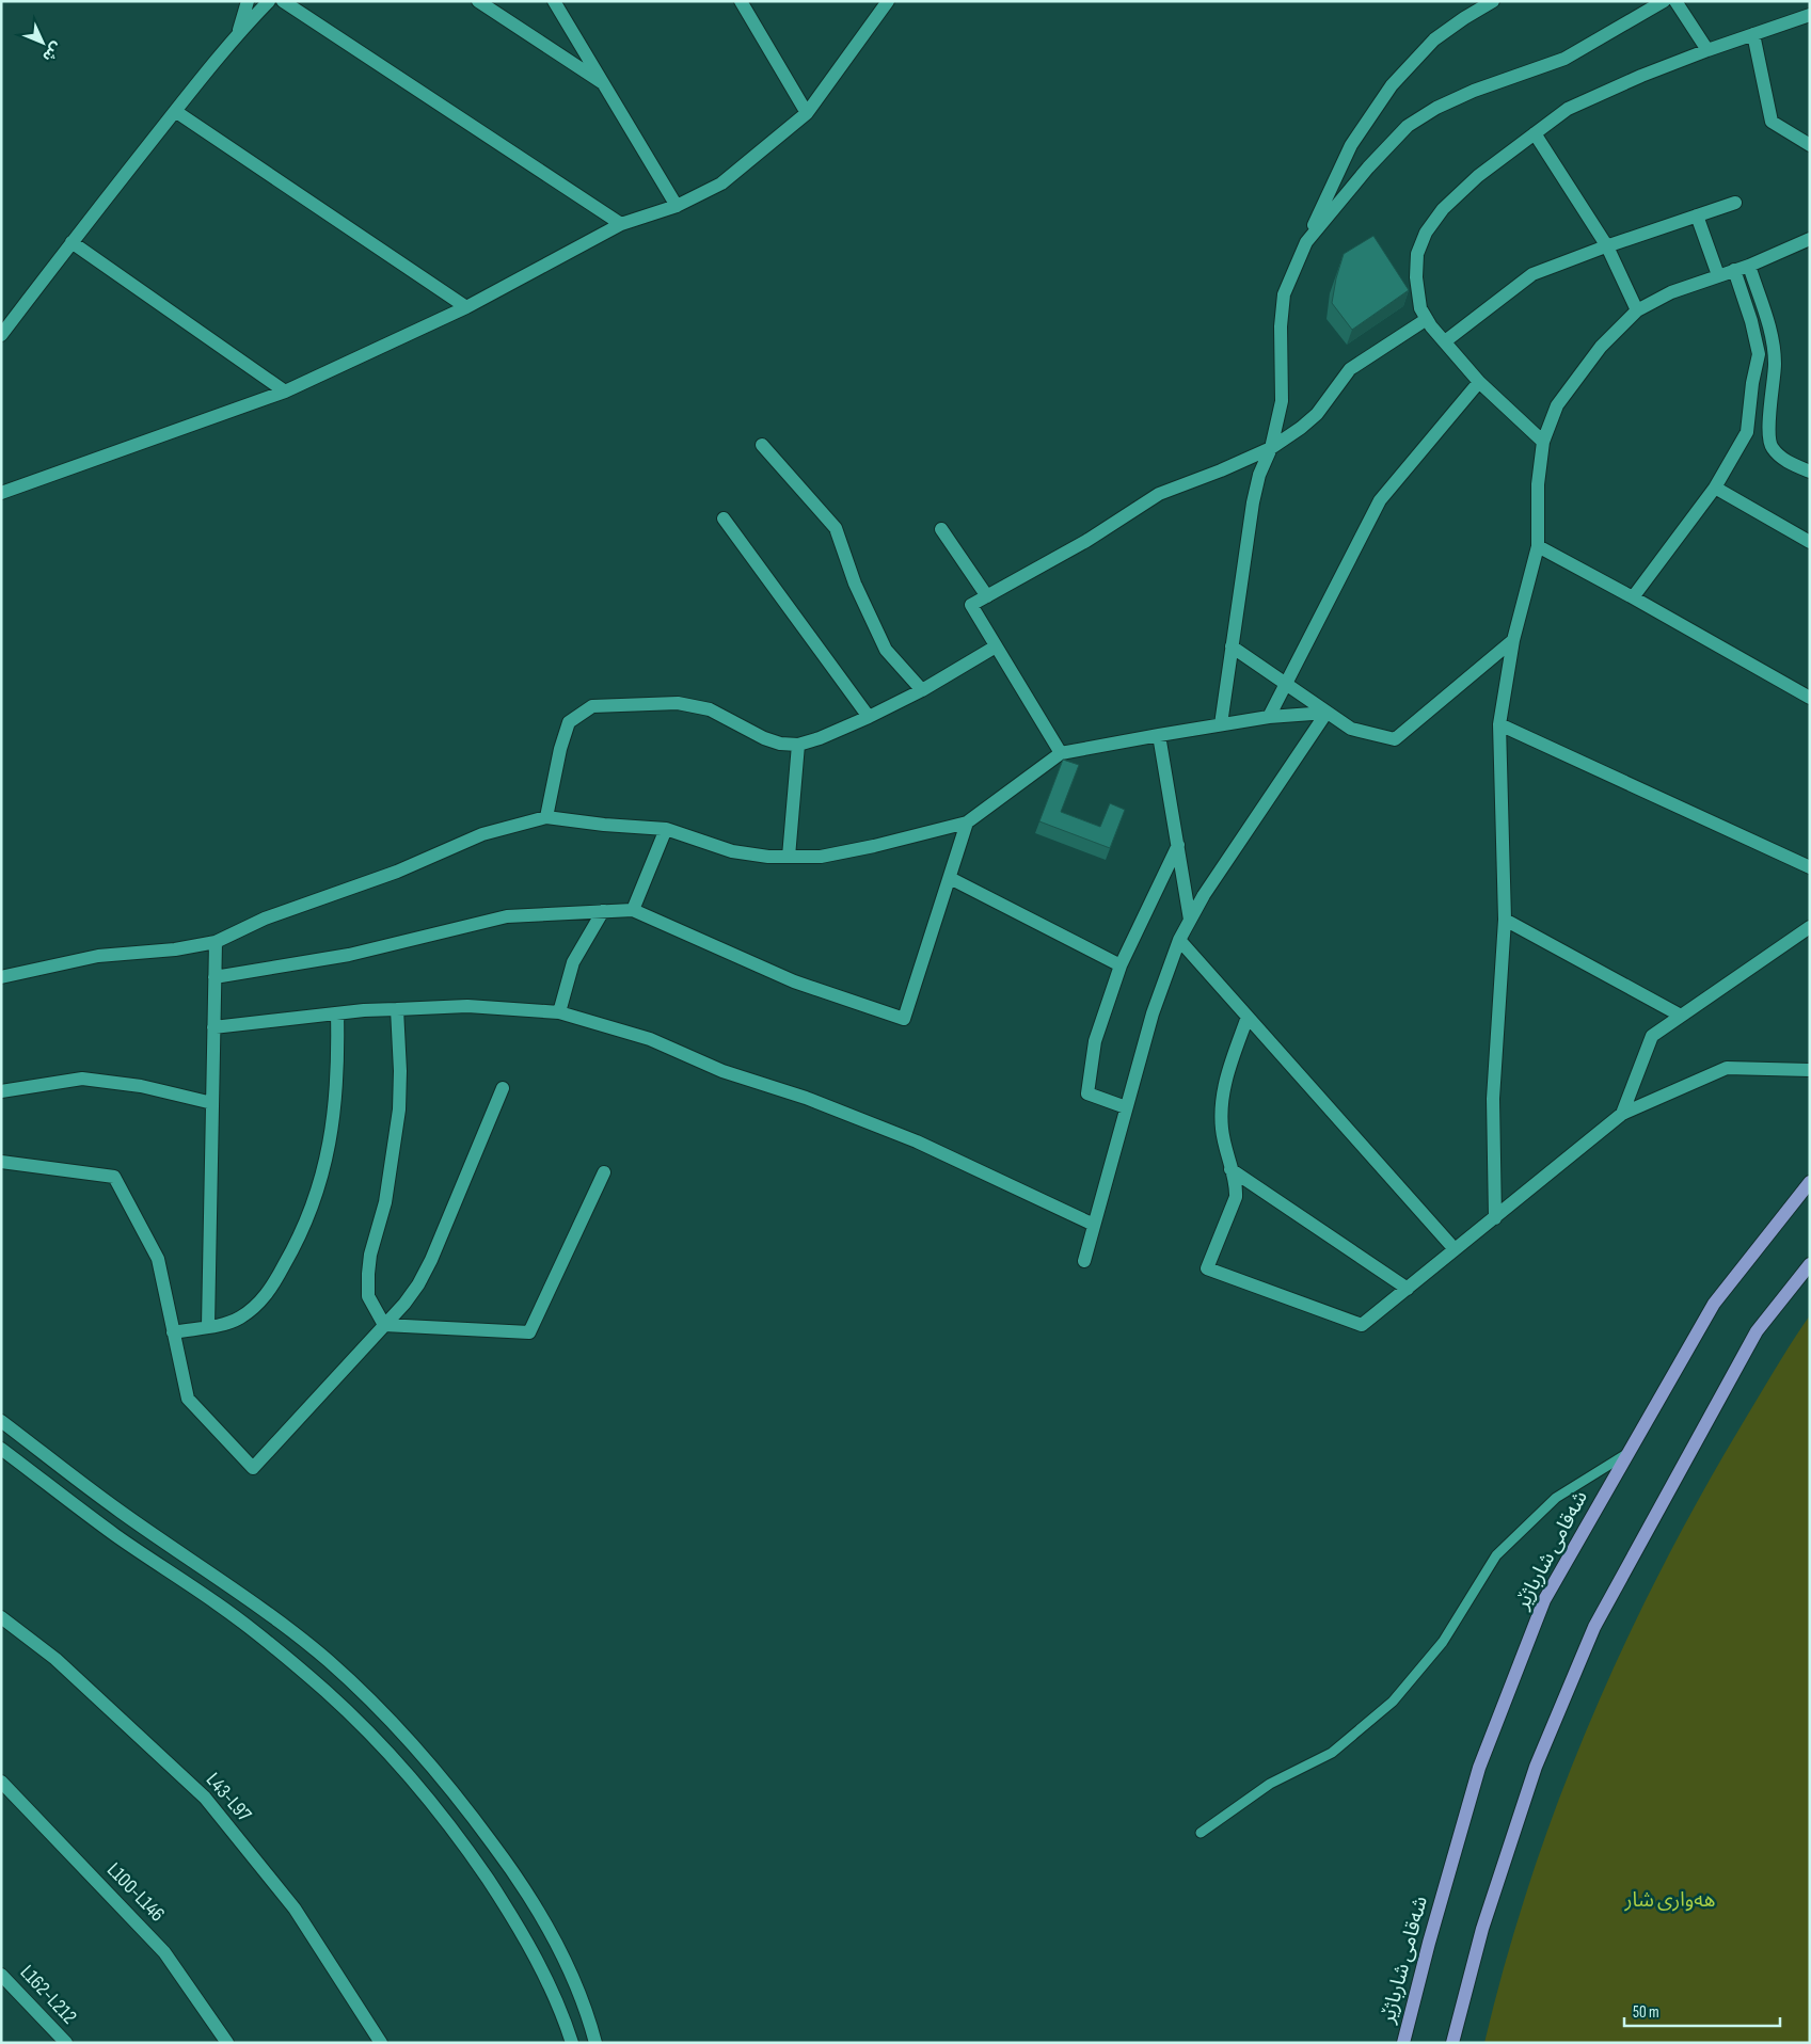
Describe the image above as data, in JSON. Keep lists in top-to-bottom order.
{
  "streets": {
    "main road": ["شەقامی شارباژێر"],
    "street": ["L43-L97", "L100-L146", "L162-L212"]
  },
  "parks": ["هەواری شار"],
  "scale_bar": "50 m",
  "north": "bottom right"
}
